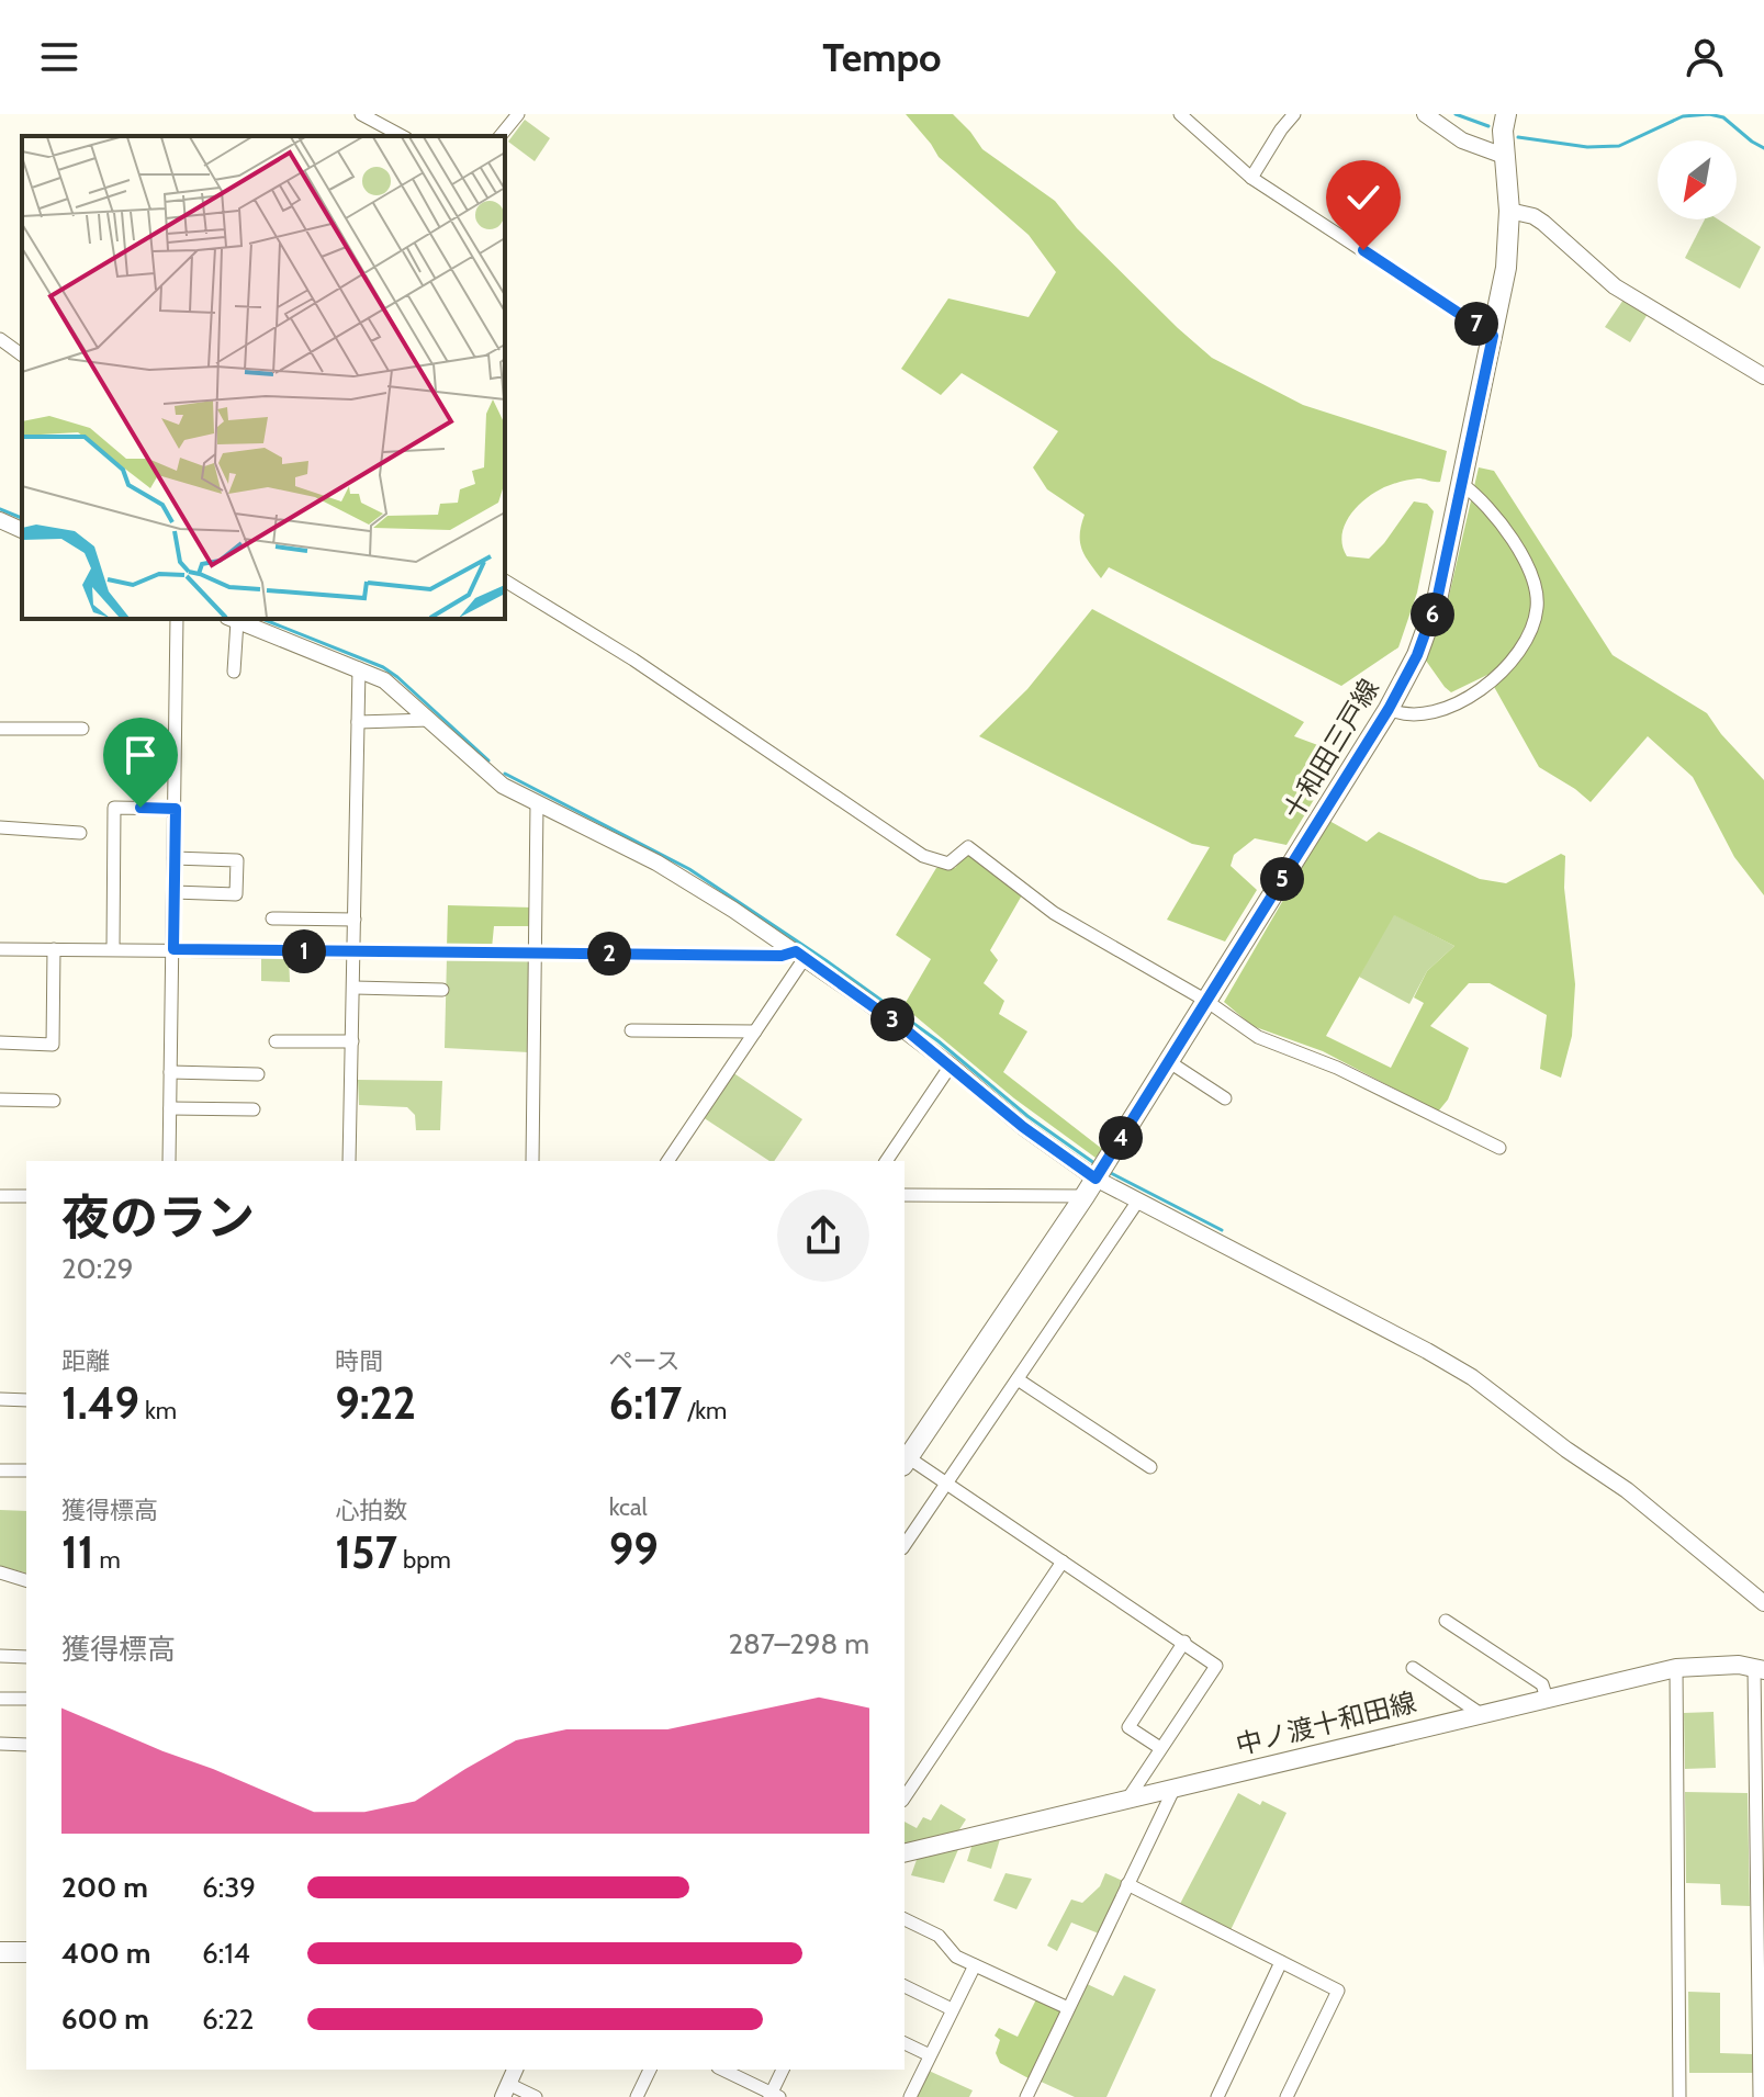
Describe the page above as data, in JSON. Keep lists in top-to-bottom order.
{
  "streets": {
    "main road": ["十和田三戸線", "中ノ渡十和田線"]
  },
  "north": "bottom left",
  "page": {
    "header": "Tempo",
    "pins": [
      "7",
      "6",
      "5",
      "1",
      "2",
      "3",
      "4"
    ],
    "heading": ["夜のラン", "20:29"],
    "stats": [
      ["距離", "1.49 km"],
      ["時間", "9:22"],
      ["ペース", "6:17 /km"],
      ["獲得標高", "11 m"],
      ["心拍数", "157 bpm"],
      ["kcal", "99"]
    ],
    "chart": ["獲得標高", "287–298 m"],
    "list": [
      {
        "name": "200 m",
        "note": "6:39"
      },
      {
        "name": "400 m",
        "note": "6:14"
      },
      {
        "name": "600 m",
        "note": "6:22"
      }
    ]
  }
}
